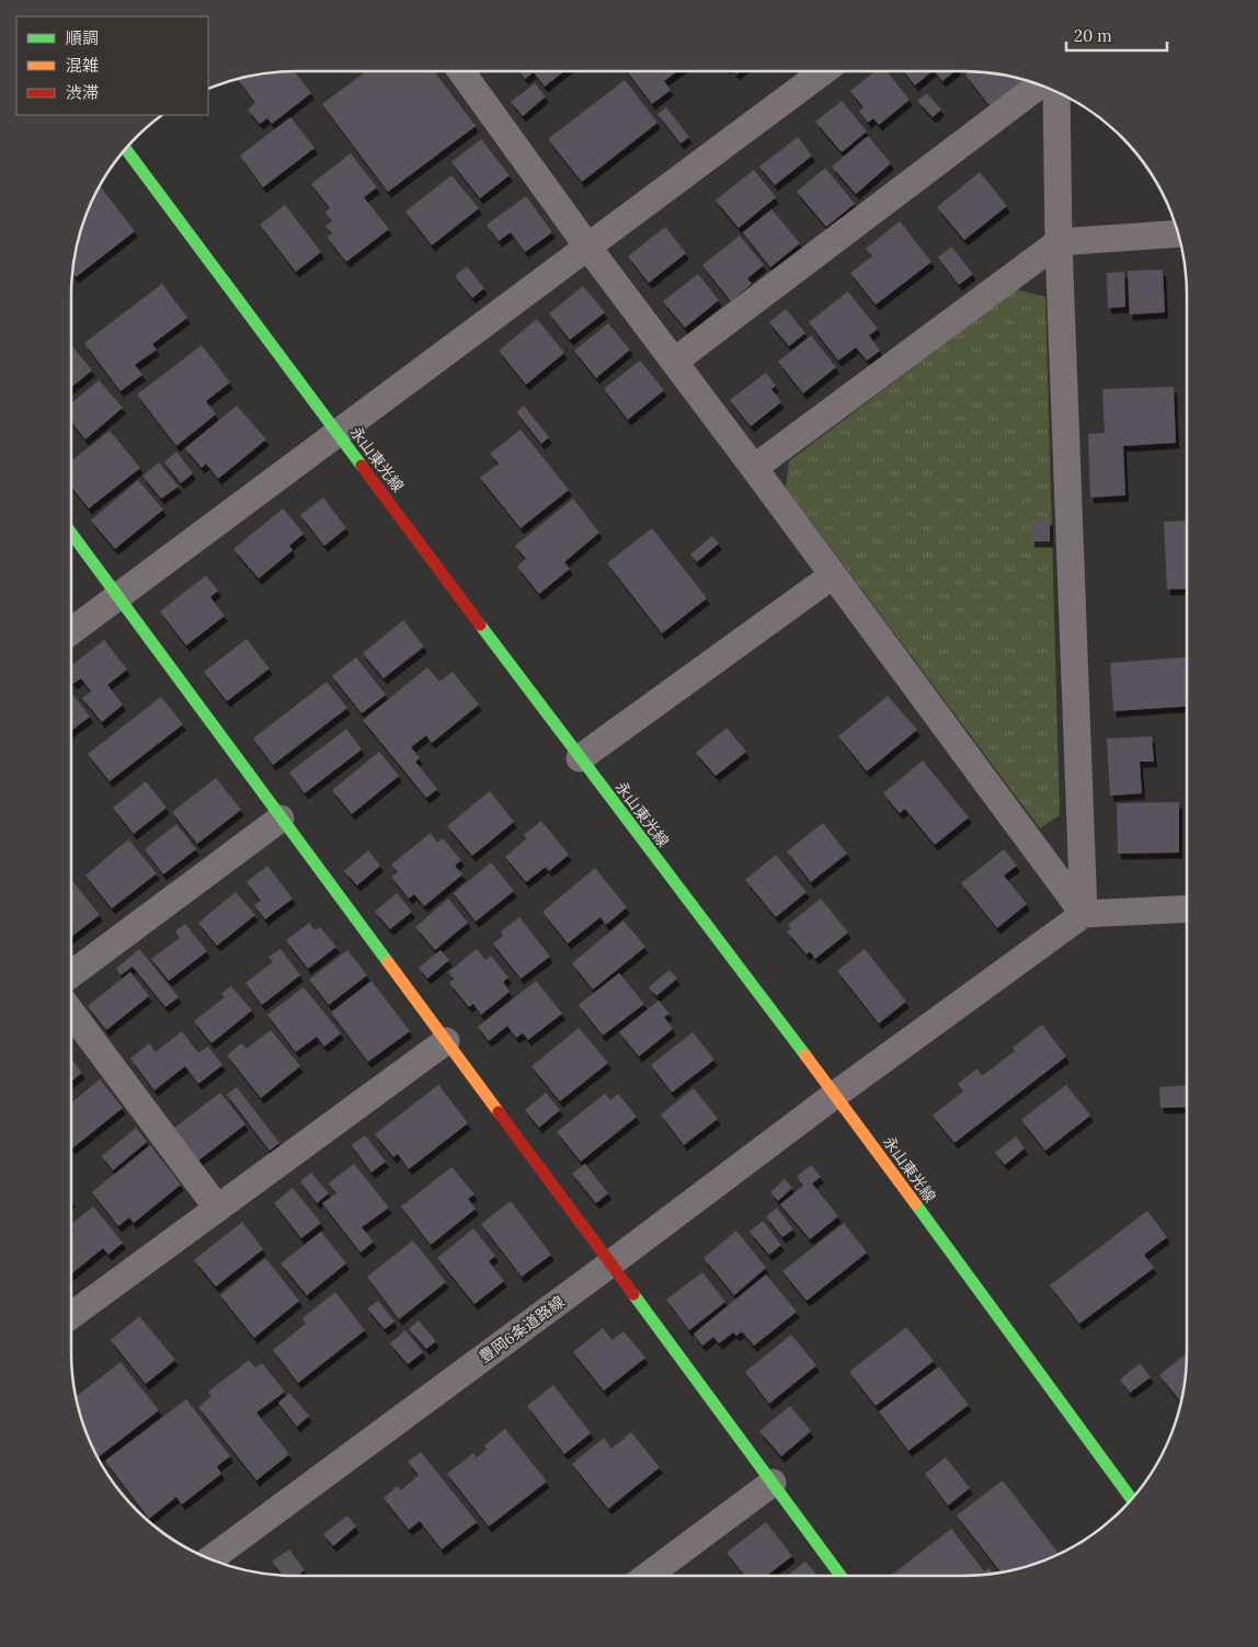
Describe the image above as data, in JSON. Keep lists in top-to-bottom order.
{
  "streets": {
    "street": ["永山東光線", "豊岡6条道路線"]
  },
  "crossings": [
    ["永山東光線", "豊岡6条道路線"]
  ],
  "legend": ["順調", "混雑", "渋滞"],
  "scale_bar": "20 m"
}
